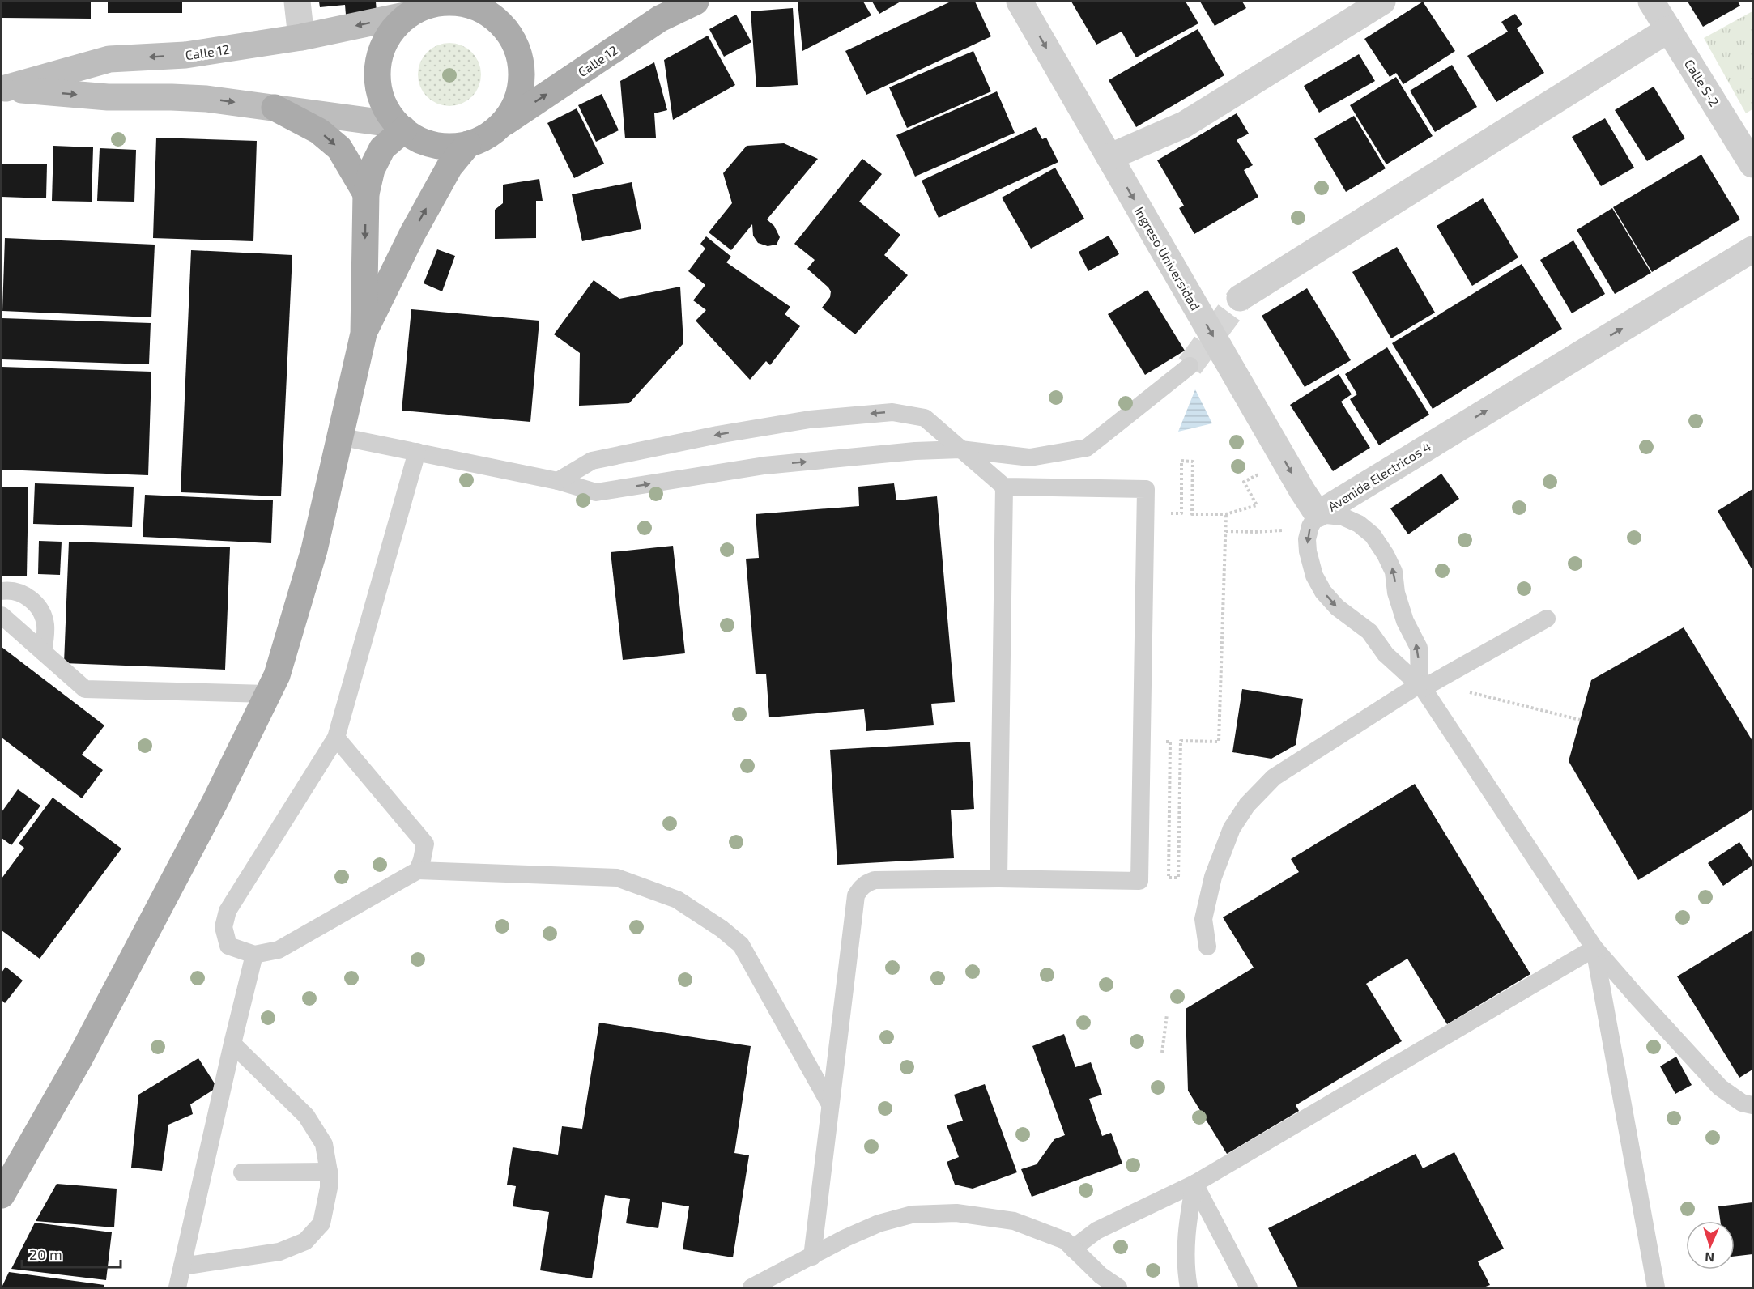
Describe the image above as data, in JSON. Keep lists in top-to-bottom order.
{
  "streets": {
    "main road": ["Calle 12"],
    "street": ["Calle S-2", "Ingreso Universidad", "Avenida Electricos 4"]
  },
  "crossings": [
    ["Ingreso Universidad", "Avenida Electricos 4"]
  ],
  "one_way": ["Ingreso Universidad"],
  "scale_bar": "20 m",
  "north": "bottom"
}
